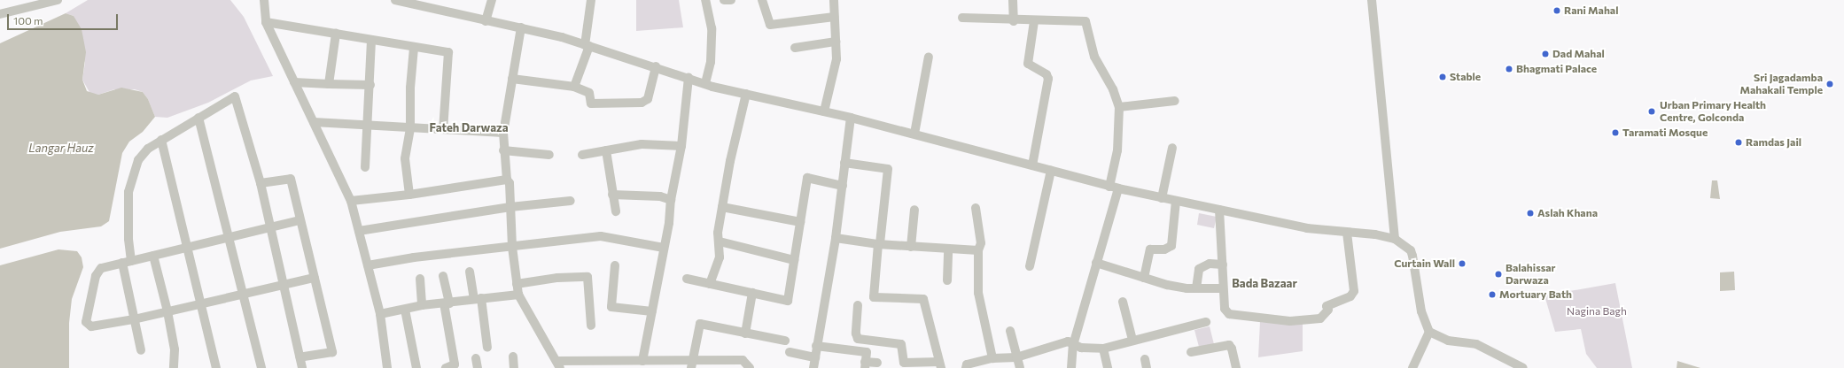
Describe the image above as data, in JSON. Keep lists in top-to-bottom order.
{
  "districts": ["Fateh Darwaza", "Bada Bazaar"],
  "water": ["Langar Hauz"],
  "parks": ["Nagina Bagh"],
  "places": [
    "Rani Mahal",
    "Dad Mahal",
    "Bhagmati Palace",
    "Stable",
    "Sri Jagadamba Mahakali Temple",
    "Urban Primary Health Centre, Golconda",
    "Taramati Mosque",
    "Ramdas Jail",
    "Aslah Khana",
    "Curtain Wall",
    "Balahissar Darwaza",
    "Mortuary Bath"
  ],
  "scale_bar": "100 m"
}
